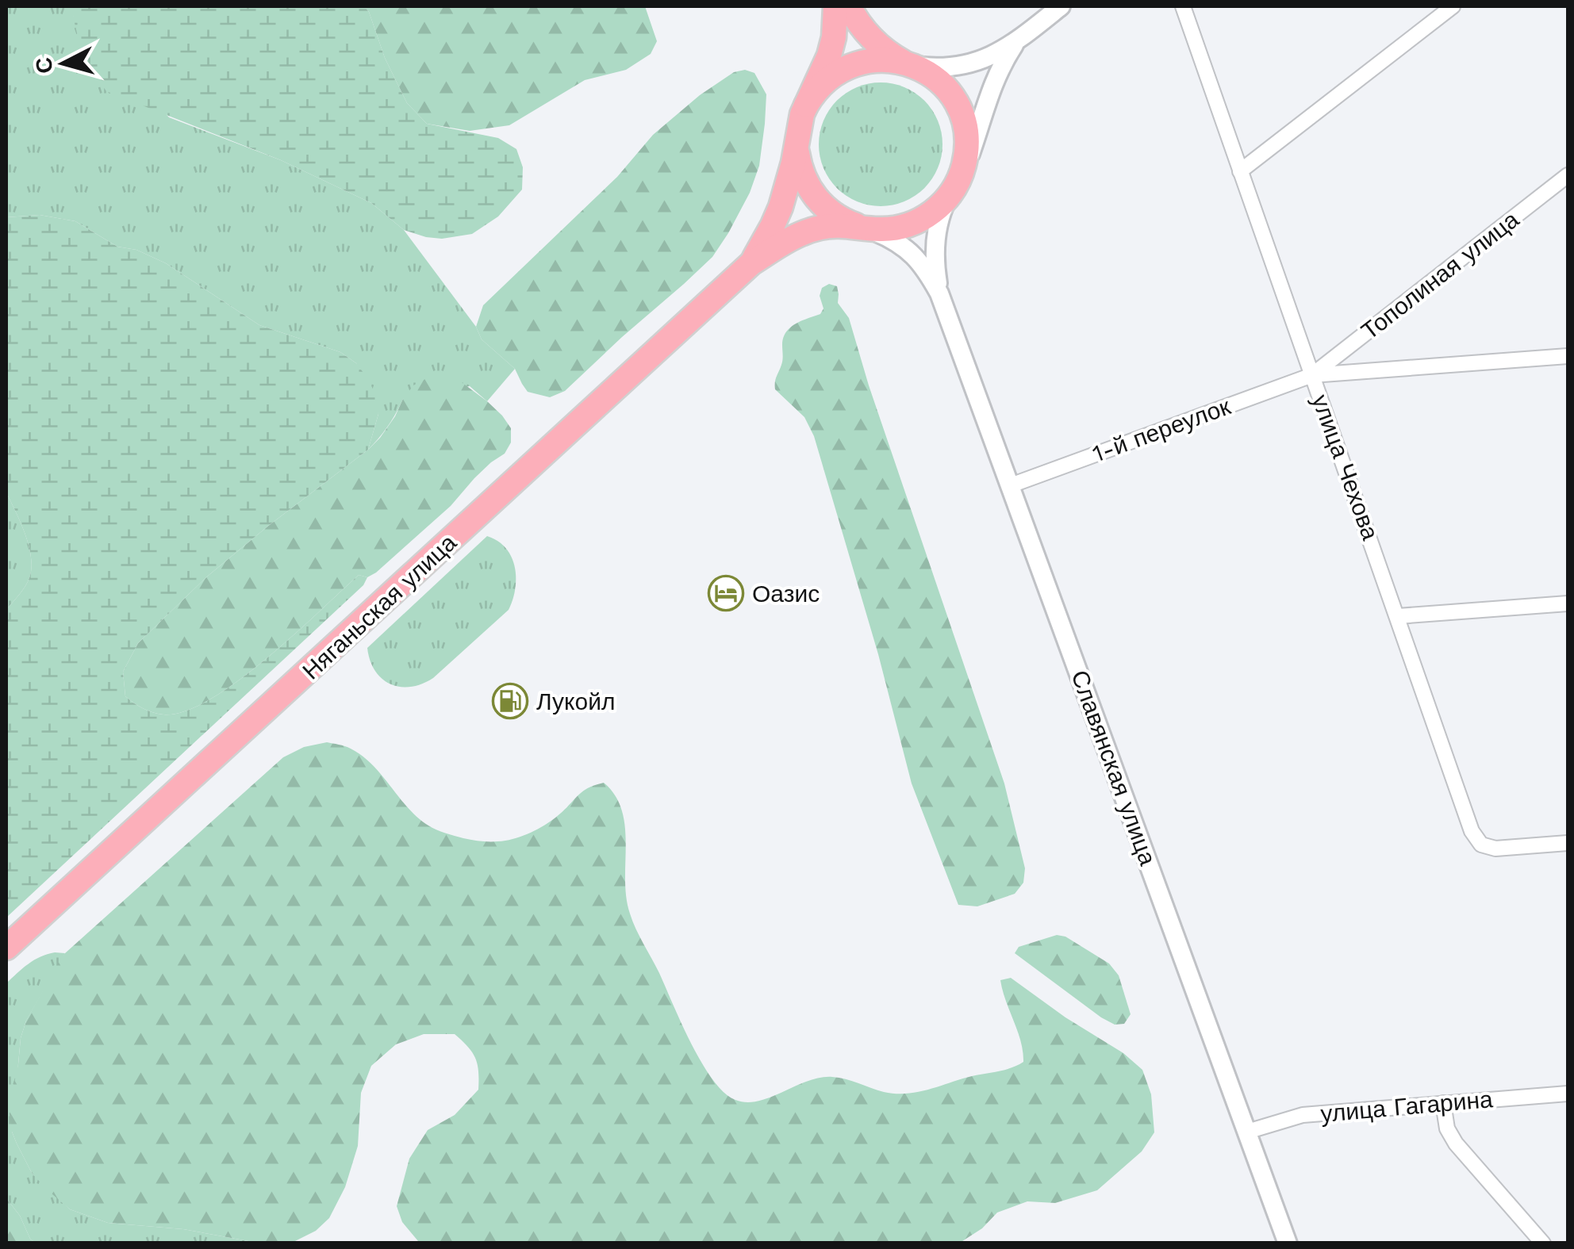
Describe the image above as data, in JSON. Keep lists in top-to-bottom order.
{
  "streets": {
    "highway": ["Няганьская улица"],
    "street": [
      "Тополиная улица",
      "1-й переулок",
      "улица Чехова",
      "Славянская улица",
      "улица Гагарина"
    ]
  },
  "crossings": [
    ["Тополиная улица", "1-й переулок"],
    ["Тополиная улица", "улица Чехова"],
    ["1-й переулок", "улица Чехова"],
    ["1-й переулок", "Славянская улица"],
    ["Славянская улица", "улица Гагарина"]
  ],
  "places": {
    "hotel": ["Оазис"],
    "fuel station": ["Лукойл"]
  },
  "north": "left"
}
